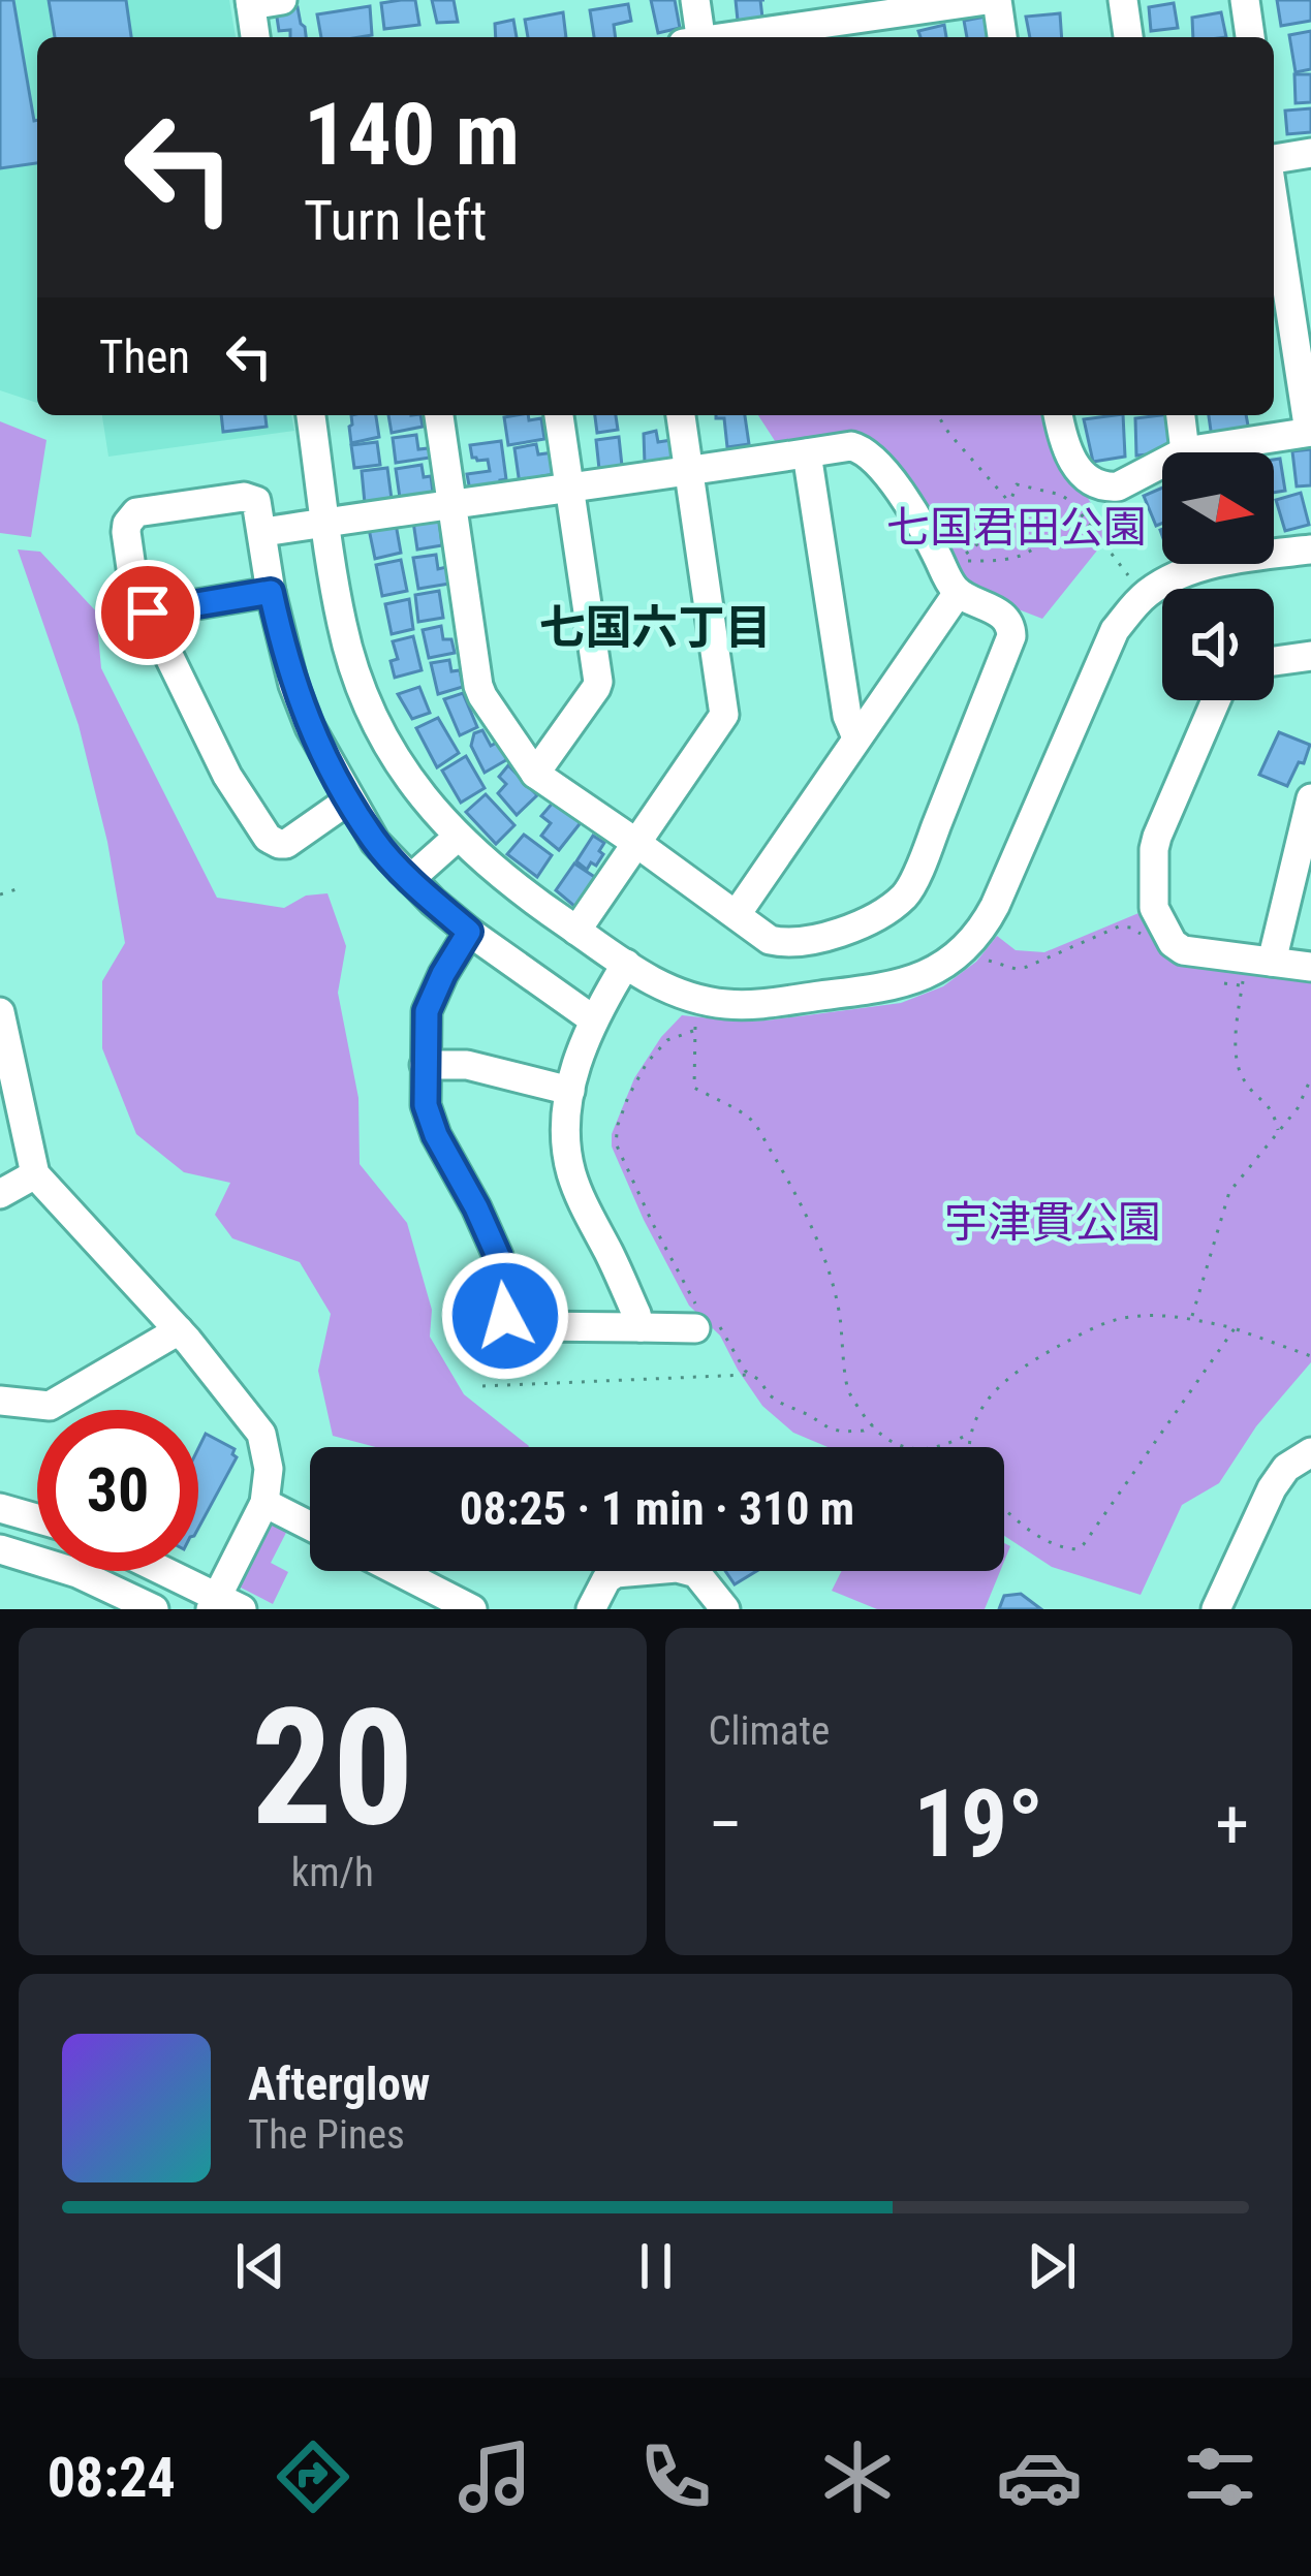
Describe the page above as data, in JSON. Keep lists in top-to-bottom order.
{
  "districts": ["七国六丁目"],
  "parks": ["七国君田公園", "宇津貫公園"],
  "north": "right",
  "page": {
    "turn": ["140 m", "Turn left"],
    "then": "Then",
    "limit": "30",
    "trip": "08:25 · 1 min · 310 m",
    "tile": [
      ["20", "km/h"],
      "Climate"
    ],
    "heat": ["−", "19°", "+"],
    "song": ["Afterglow", "The Pines"],
    "tabs": "08:24"
  }
}
